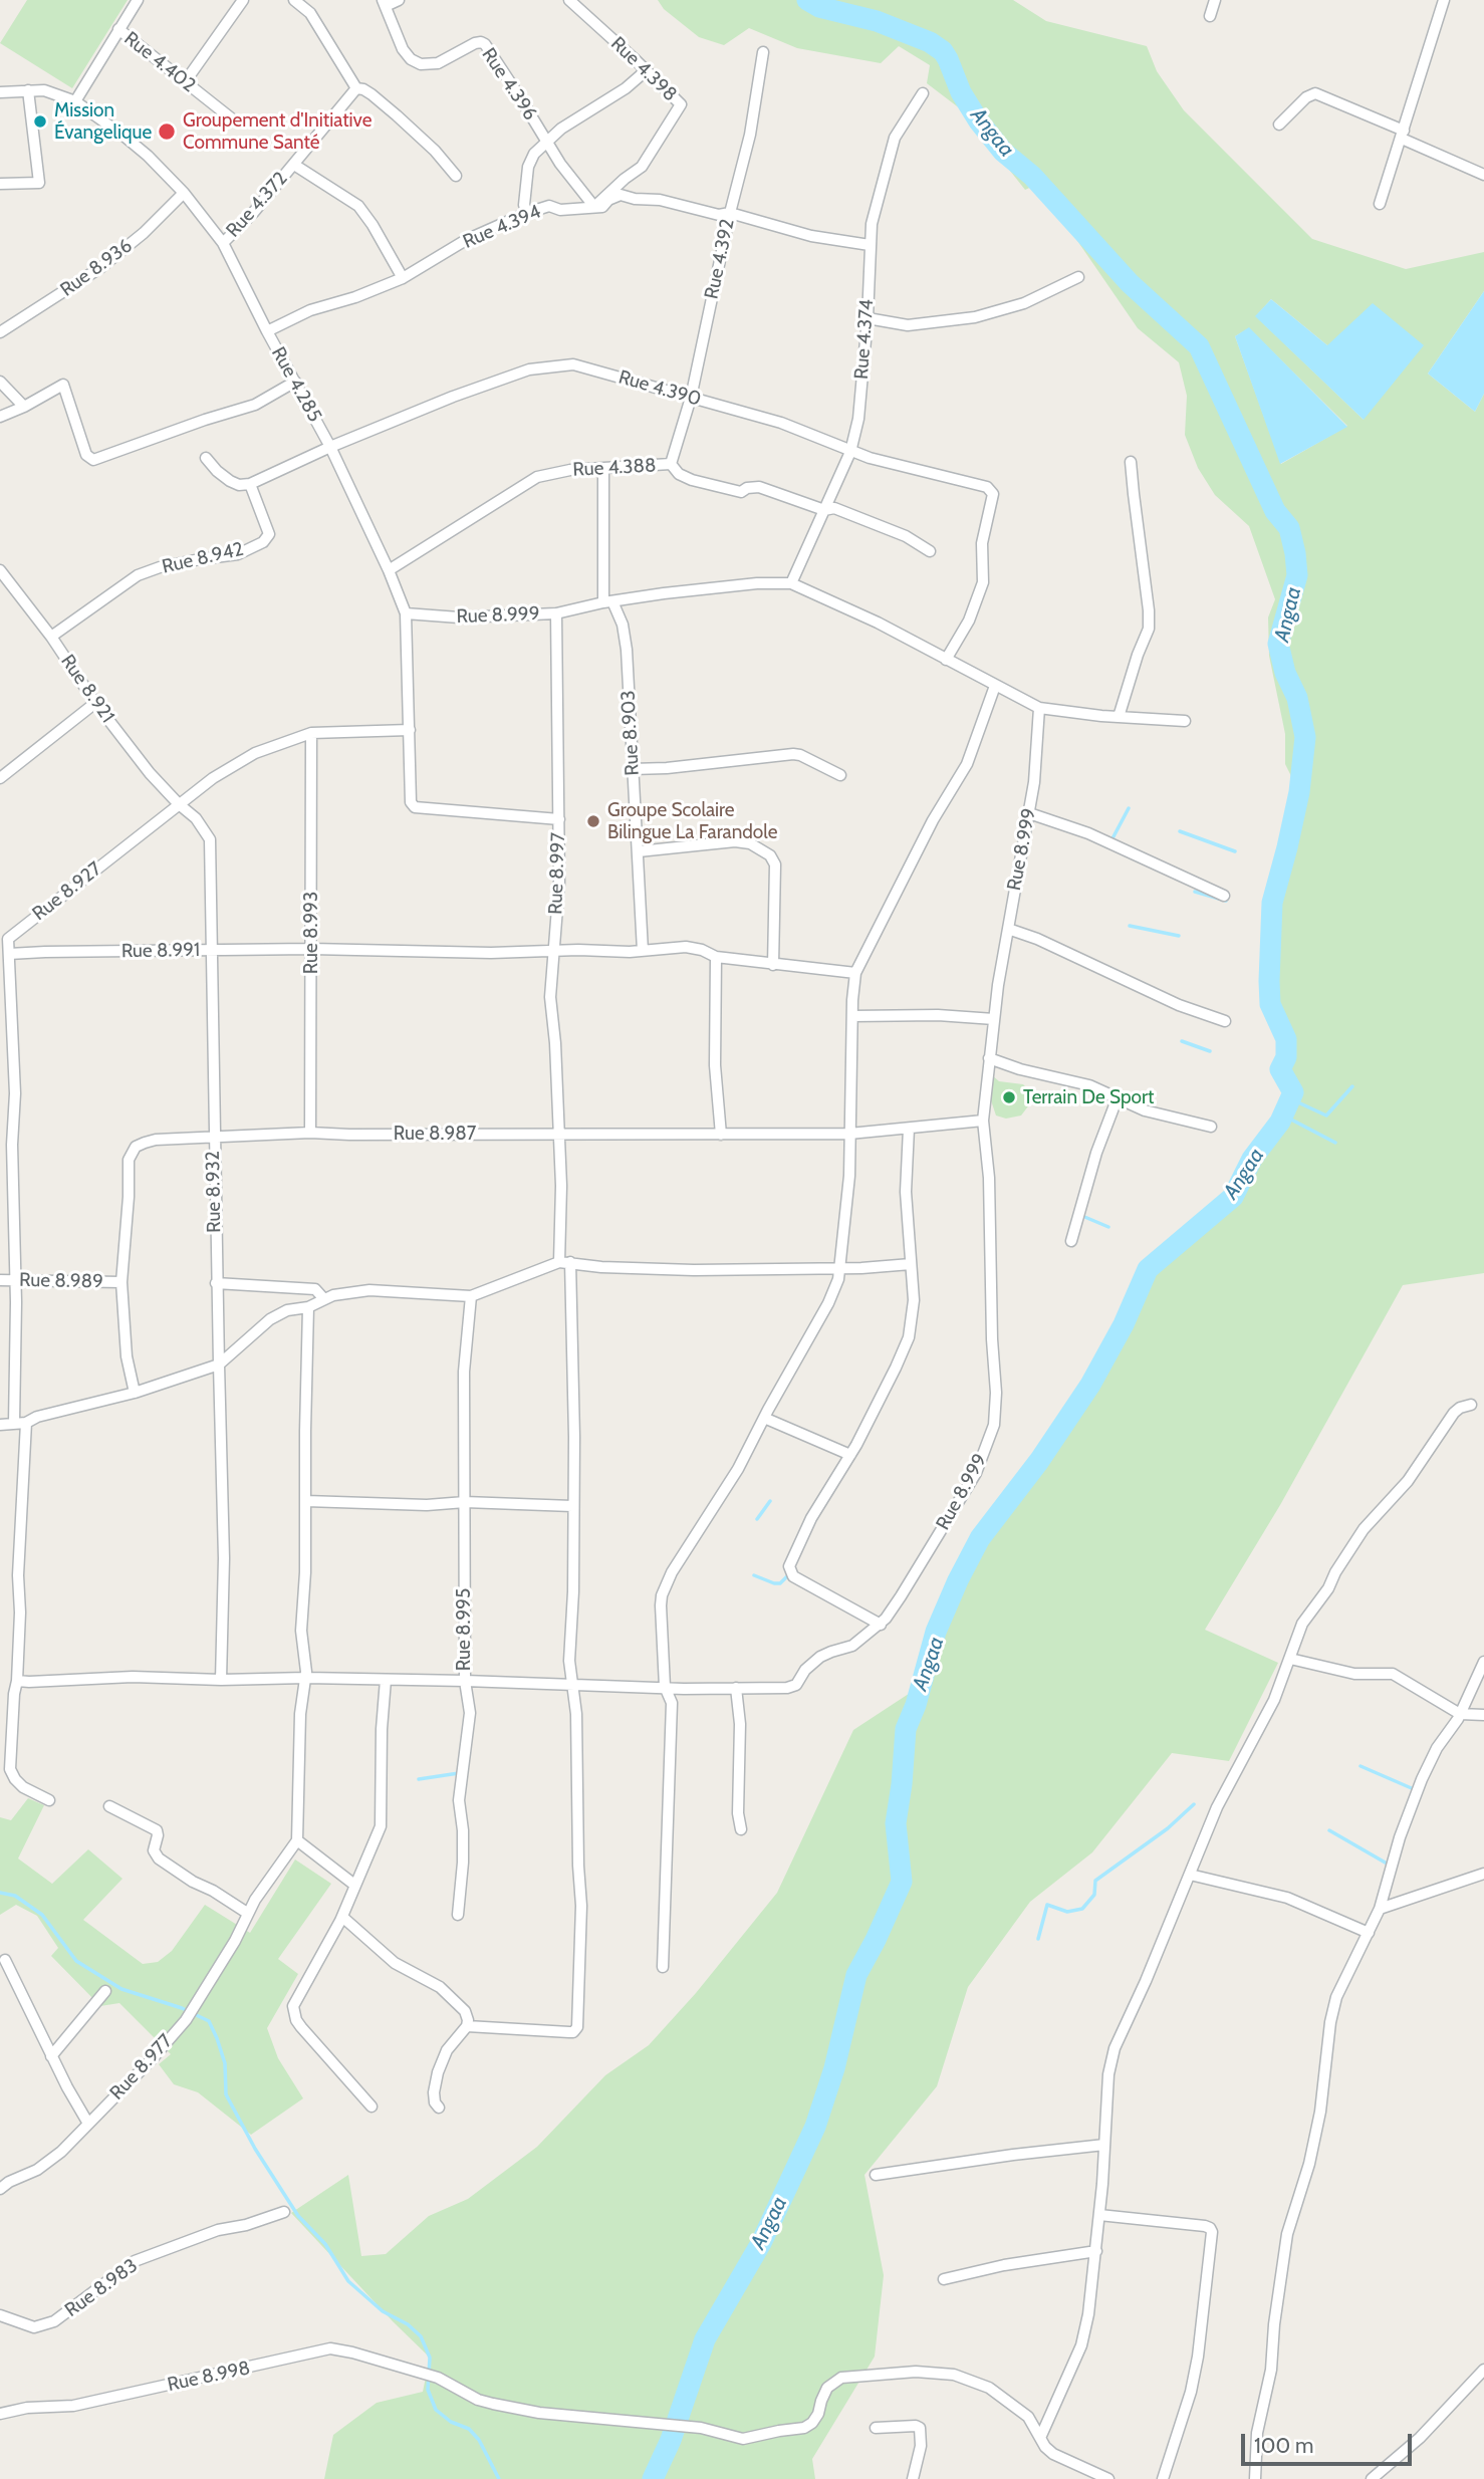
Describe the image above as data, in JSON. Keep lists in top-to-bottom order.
{
  "streets": {
    "street": [
      "Rue 4.402",
      "Rue 4.398",
      "Rue 4.396",
      "Rue 4.372",
      "Rue 4.394",
      "Rue 4.392",
      "Rue 8.936",
      "Rue 4.374",
      "Rue 4.285",
      "Rue 4.390",
      "Rue 4.388",
      "Rue 8.942",
      "Rue 8.999",
      "Rue 8.921",
      "Rue 8.903",
      "Rue 8.997",
      "Rue 8.927",
      "Rue 8.993",
      "Rue 8.991",
      "Rue 8.987",
      "Rue 8.932",
      "Rue 8.989",
      "Rue 8.995",
      "Rue 8.977",
      "Rue 8.983",
      "Rue 8.998"
    ]
  },
  "crossings": [
    ["Rue 4.398", "Rue 4.396"],
    ["Rue 4.398", "Rue 4.394"],
    ["Rue 4.396", "Rue 4.394"],
    ["Rue 4.372", "Rue 4.285"],
    ["Rue 4.394", "Rue 4.392"],
    ["Rue 4.394", "Rue 4.374"],
    ["Rue 4.394", "Rue 4.285"],
    ["Rue 4.392", "Rue 4.390"],
    ["Rue 4.392", "Rue 4.388"],
    ["Rue 8.936", "Rue 4.285"],
    ["Rue 4.374", "Rue 4.390"],
    ["Rue 4.374", "Rue 4.388"],
    ["Rue 4.374", "Rue 8.999"],
    ["Rue 4.285", "Rue 4.390"],
    ["Rue 4.285", "Rue 4.388"],
    ["Rue 4.285", "Rue 8.999"],
    ["Rue 4.285", "Rue 8.997"],
    ["Rue 4.285", "Rue 8.927"],
    ["Rue 4.390", "Rue 8.999"],
    ["Rue 4.388", "Rue 8.903"],
    ["Rue 8.942", "Rue 8.921"],
    ["Rue 8.999", "Rue 8.903"],
    ["Rue 8.999", "Rue 8.997"],
    ["Rue 8.999", "Rue 8.987"],
    ["Rue 8.999", "Rue 8.995"],
    ["Rue 8.921", "Rue 8.927"],
    ["Rue 8.921", "Rue 8.932"],
    ["Rue 8.903", "Rue 8.991"],
    ["Rue 8.997", "Rue 8.991"],
    ["Rue 8.997", "Rue 8.987"],
    ["Rue 8.927", "Rue 8.993"],
    ["Rue 8.927", "Rue 8.991"],
    ["Rue 8.927", "Rue 8.932"],
    ["Rue 8.927", "Rue 8.989"],
    ["Rue 8.927", "Rue 8.995"],
    ["Rue 8.993", "Rue 8.991"],
    ["Rue 8.993", "Rue 8.987"],
    ["Rue 8.991", "Rue 8.932"],
    ["Rue 8.987", "Rue 8.932"],
    ["Rue 8.987", "Rue 8.989"]
  ],
  "water": ["Angaa"],
  "places": [
    "Mission Évangelique",
    "Groupement d'Initiative Commune Santé",
    "Groupe Scolaire Bilingue La Farandole",
    "Terrain De Sport"
  ],
  "scale_bar": "100 m"
}
